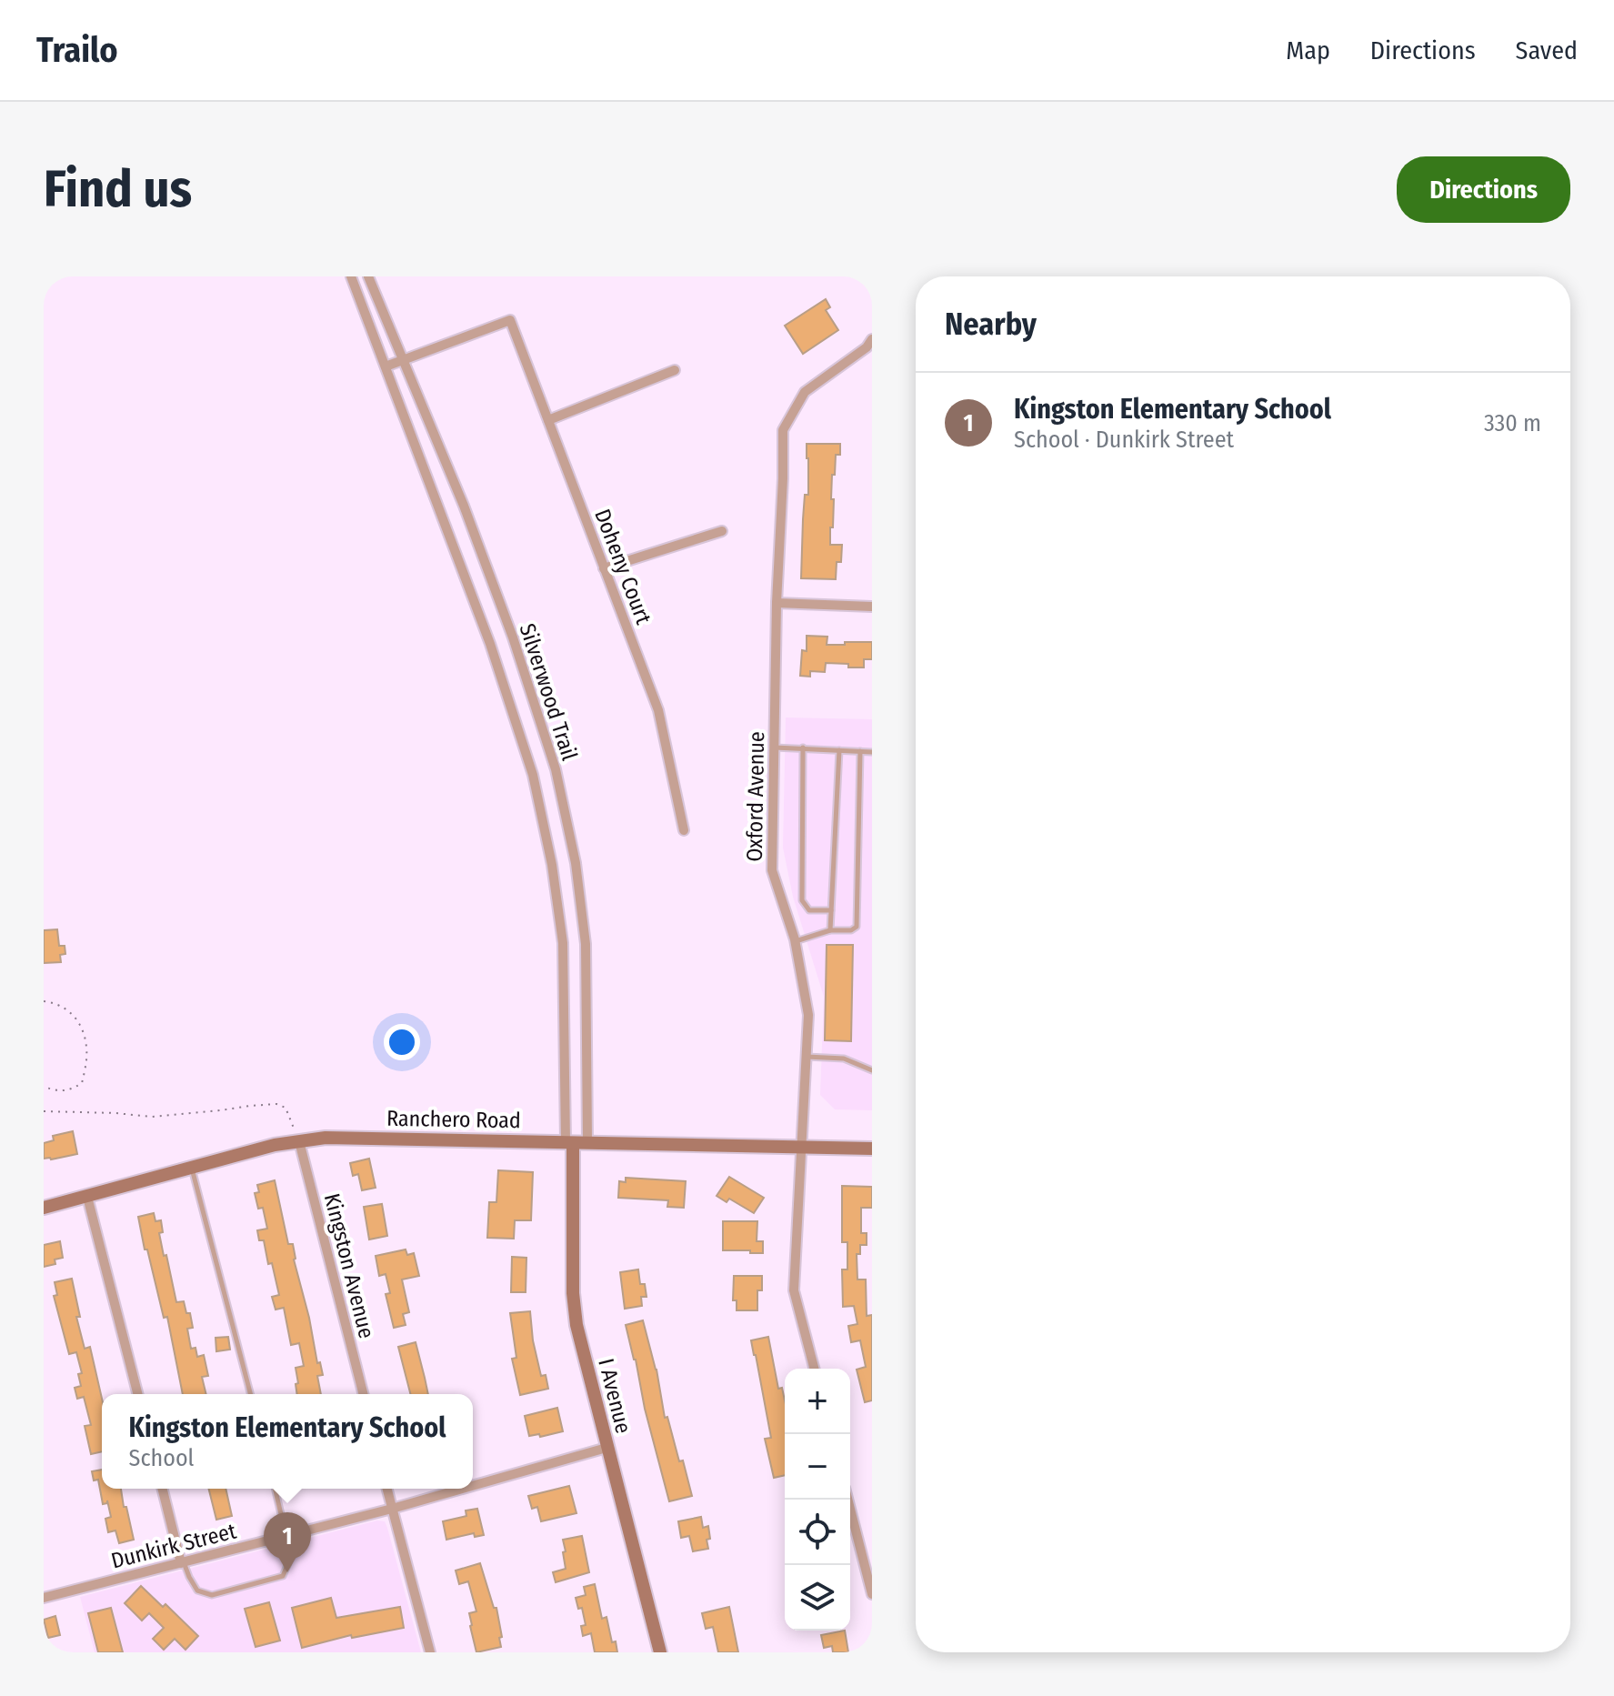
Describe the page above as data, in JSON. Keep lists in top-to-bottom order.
{
  "streets": {
    "main road": ["Ranchero Road", "I Avenue"],
    "street": [
      "Doheny Court",
      "Silverwood Trail",
      "Oxford Avenue",
      "Kingston Avenue",
      "Dunkirk Street"
    ]
  },
  "crossings": [
    ["Doheny Court", "Silverwood Trail"],
    ["Silverwood Trail", "Ranchero Road"],
    ["Silverwood Trail", "I Avenue"],
    ["Oxford Avenue", "Ranchero Road"],
    ["Ranchero Road", "Kingston Avenue"],
    ["Ranchero Road", "I Avenue"],
    ["I Avenue", "Dunkirk Street"]
  ],
  "page": {
    "header": "Trailo",
    "nav": ["Map", "Directions", "Saved"],
    "buttons": "Directions",
    "title": "Find us",
    "heading": "Nearby",
    "list": [
      {
        "mark": "1",
        "name": "Kingston Elementary School",
        "note": "School · Dunkirk Street",
        "value": "330 m"
      }
    ],
    "map_buttons": ["+", "−"],
    "popup": ["Kingston Elementary School", "School"],
    "pins": "1"
  }
}
